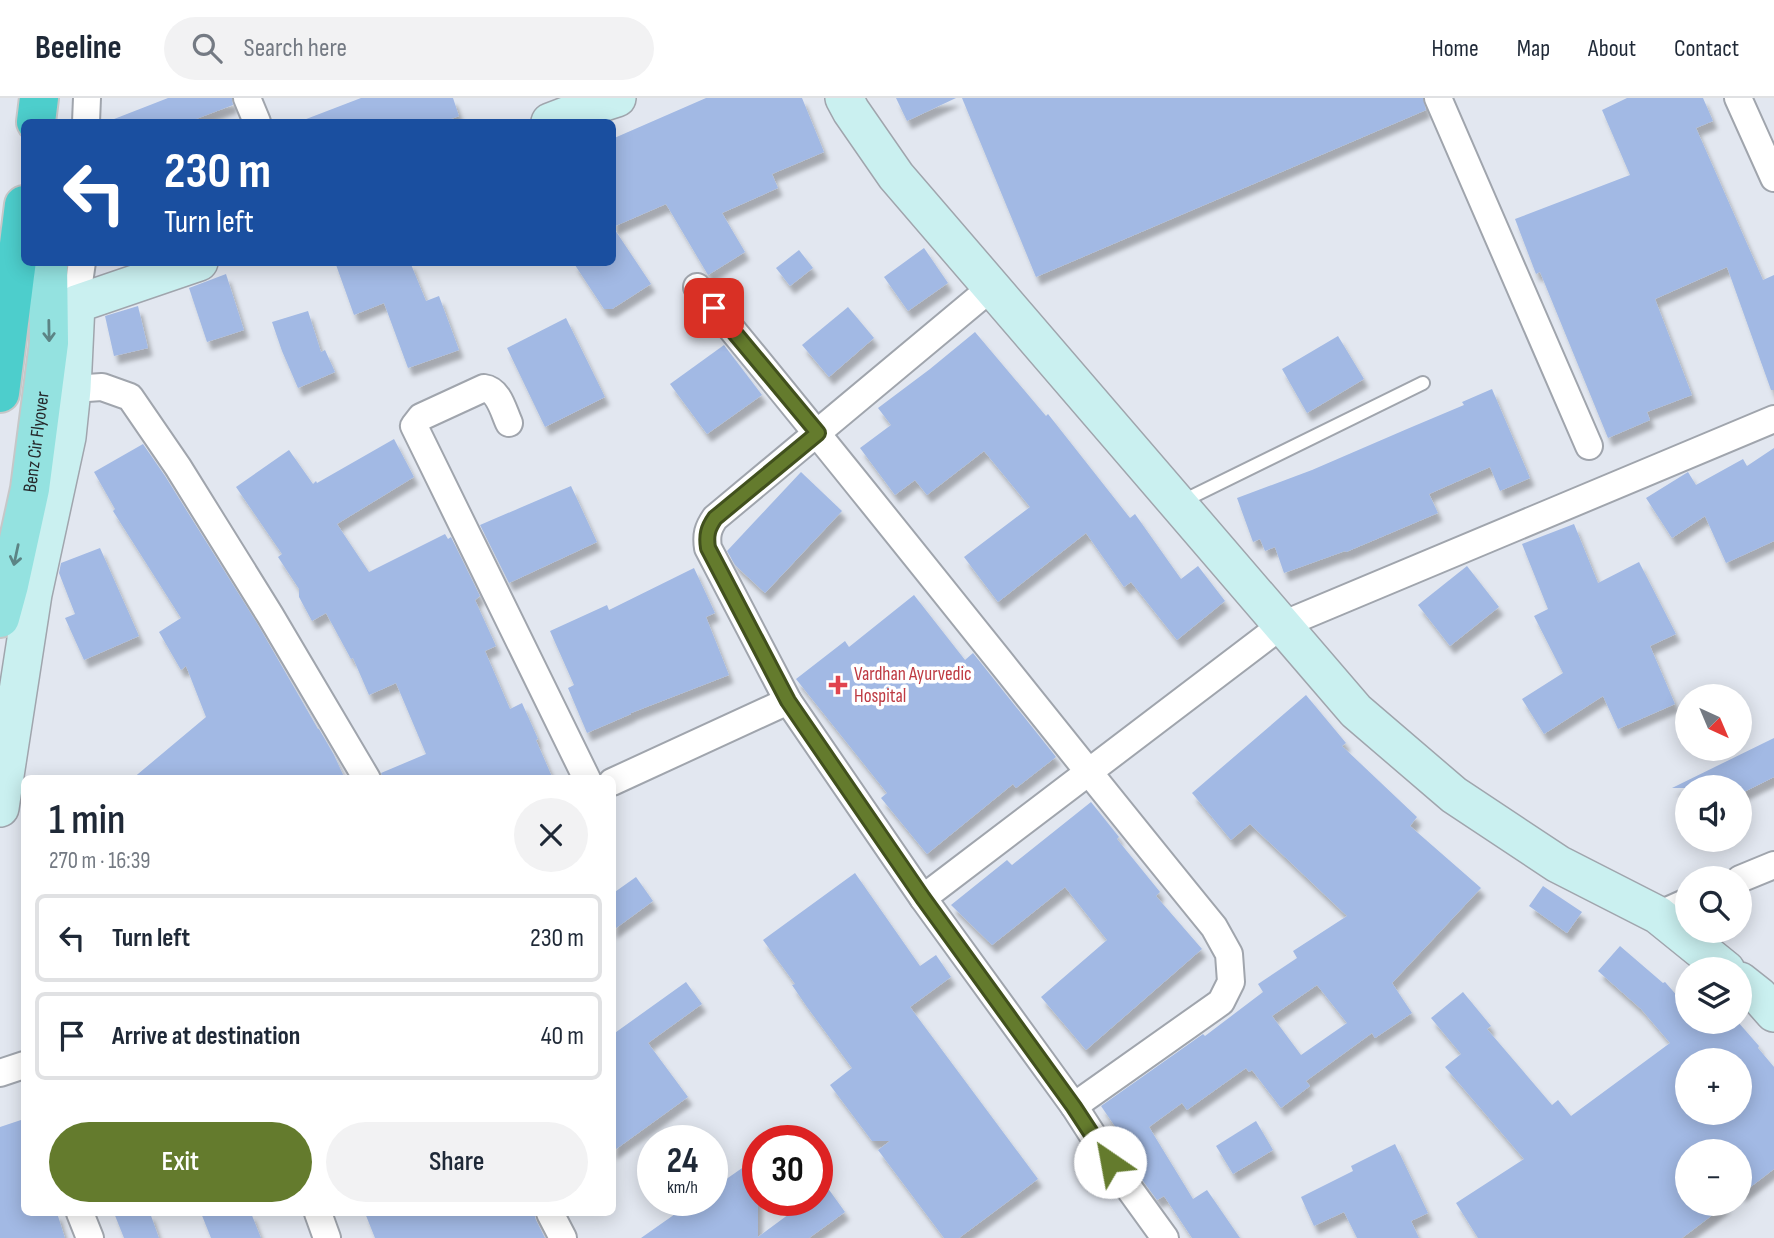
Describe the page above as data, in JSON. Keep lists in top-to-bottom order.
{
  "streets": {
    "main road": ["Benz Cir Flyover"]
  },
  "one_way": ["Benz Cir Flyover"],
  "places": {
    "health": ["Vardhan Ayurvedic Hospital"]
  },
  "north": "bottom right",
  "page": {
    "header": "Beeline",
    "search": "Search here",
    "nav": [
      "Home",
      "Map",
      "About",
      "Contact"
    ],
    "turn": ["230 m", "Turn left"],
    "map_buttons": ["+", "−"],
    "heading": ["1 min", "270 m · 16:39"],
    "list": [
      {
        "name": "Turn left",
        "value": "230 m"
      },
      {
        "name": "Arrive at destination",
        "value": "40 m"
      }
    ],
    "buttons": ["Exit", "Share"],
    "speed": "24 km/h",
    "limit": "30"
  }
}
